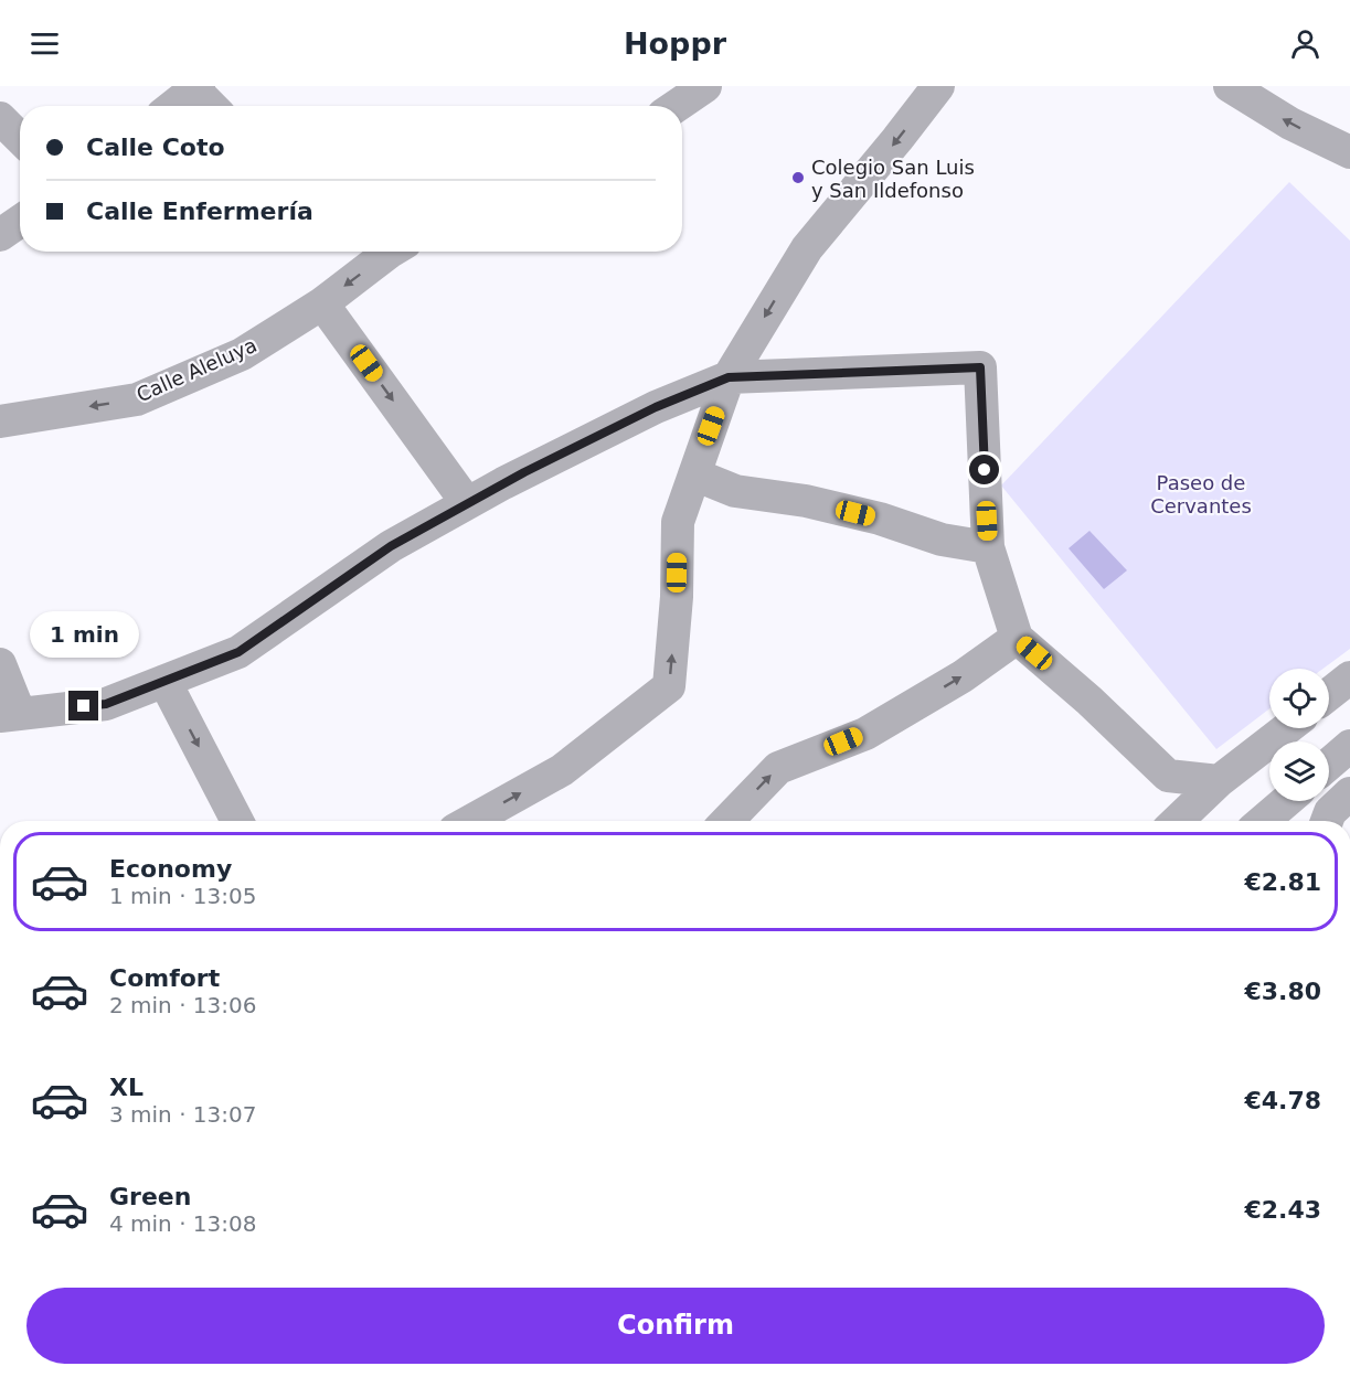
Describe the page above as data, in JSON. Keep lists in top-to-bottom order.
{
  "streets": {
    "street": ["Calle Aleluya"]
  },
  "parks": ["Paseo de Cervantes"],
  "places": ["Colegio San Luis y San Ildefonso"],
  "page": {
    "header": "Hoppr",
    "banner": ["Calle Coto", "Calle Enfermería"],
    "bubble": "1 min",
    "list": [
      {
        "name": "Economy",
        "note": "1 min · 13:05",
        "value": "€2.81"
      },
      {
        "name": "Comfort",
        "note": "2 min · 13:06",
        "value": "€3.80"
      },
      {
        "name": "XL",
        "note": "3 min · 13:07",
        "value": "€4.78"
      },
      {
        "name": "Green",
        "note": "4 min · 13:08",
        "value": "€2.43"
      }
    ],
    "buttons": "Confirm"
  }
}
